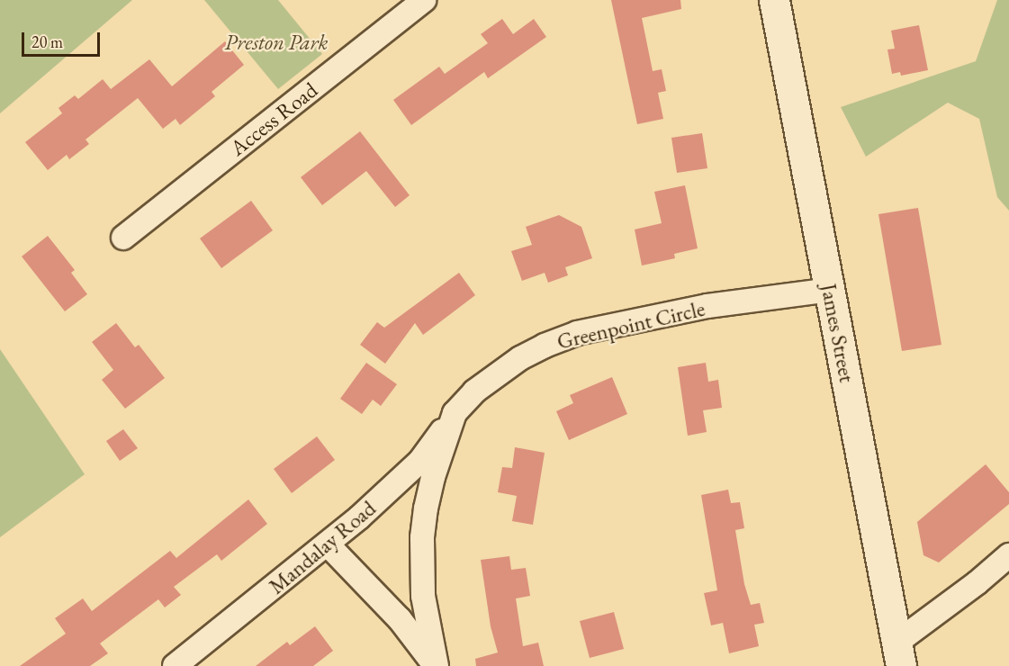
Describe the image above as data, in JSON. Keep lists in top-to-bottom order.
{
  "streets": {
    "main road": ["James Street"],
    "street": ["Access Road", "Greenpoint Circle", "Mandalay Road"]
  },
  "crossings": [
    ["Greenpoint Circle", "James Street"],
    ["Greenpoint Circle", "Mandalay Road"]
  ],
  "parks": ["Preston Park"],
  "scale_bar": "20 m"
}
